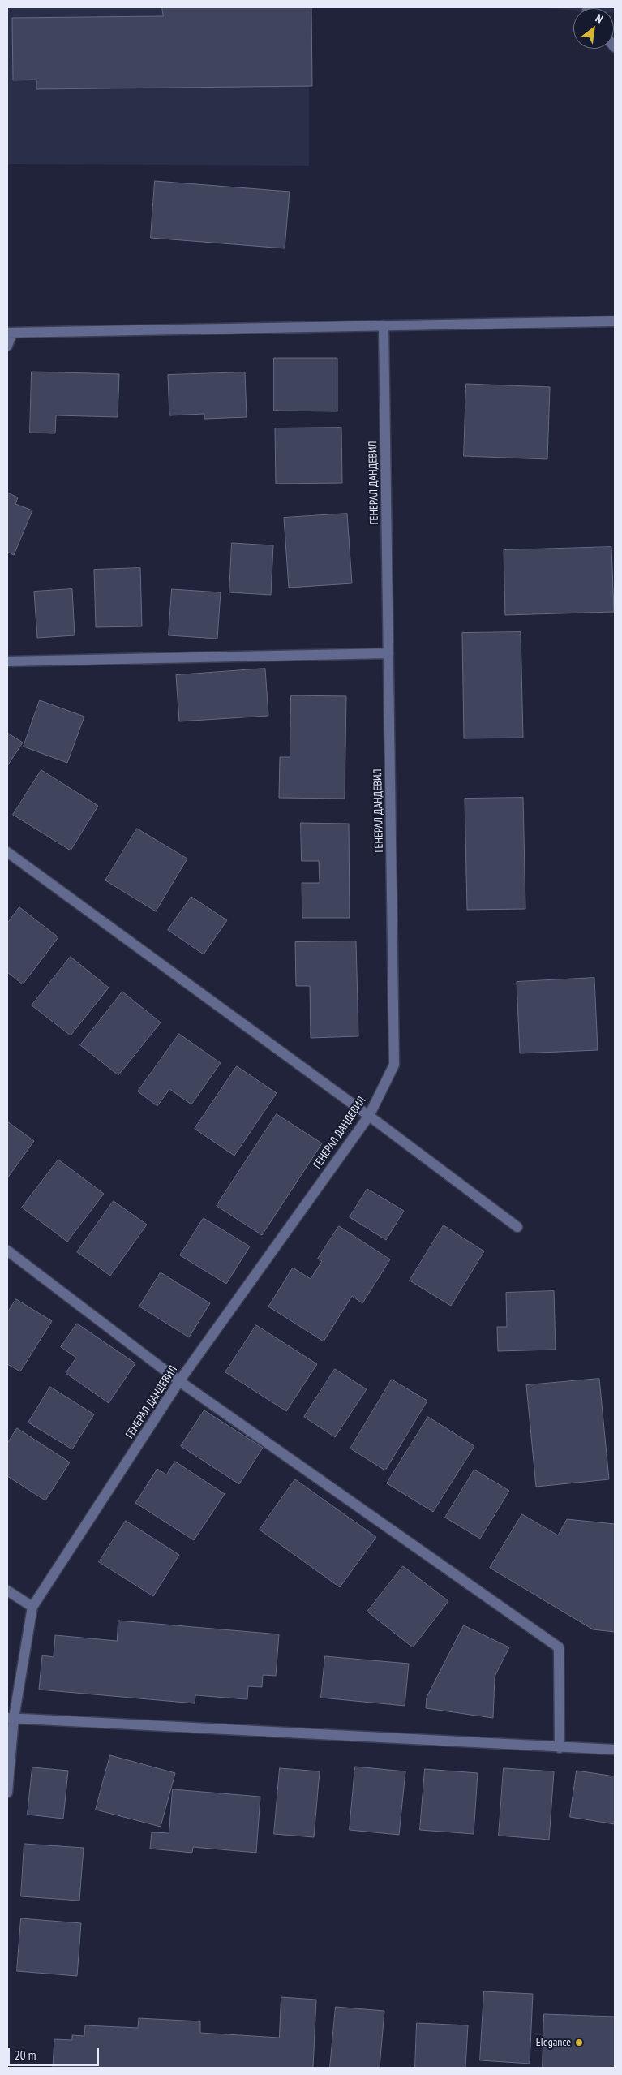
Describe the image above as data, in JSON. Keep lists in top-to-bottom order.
{
  "streets": {
    "street": ["ГЕНЕРАЛ ДАНДЕВИЛ"]
  },
  "places": ["Elegance"],
  "scale_bar": "20 m",
  "north": "top right"
}
